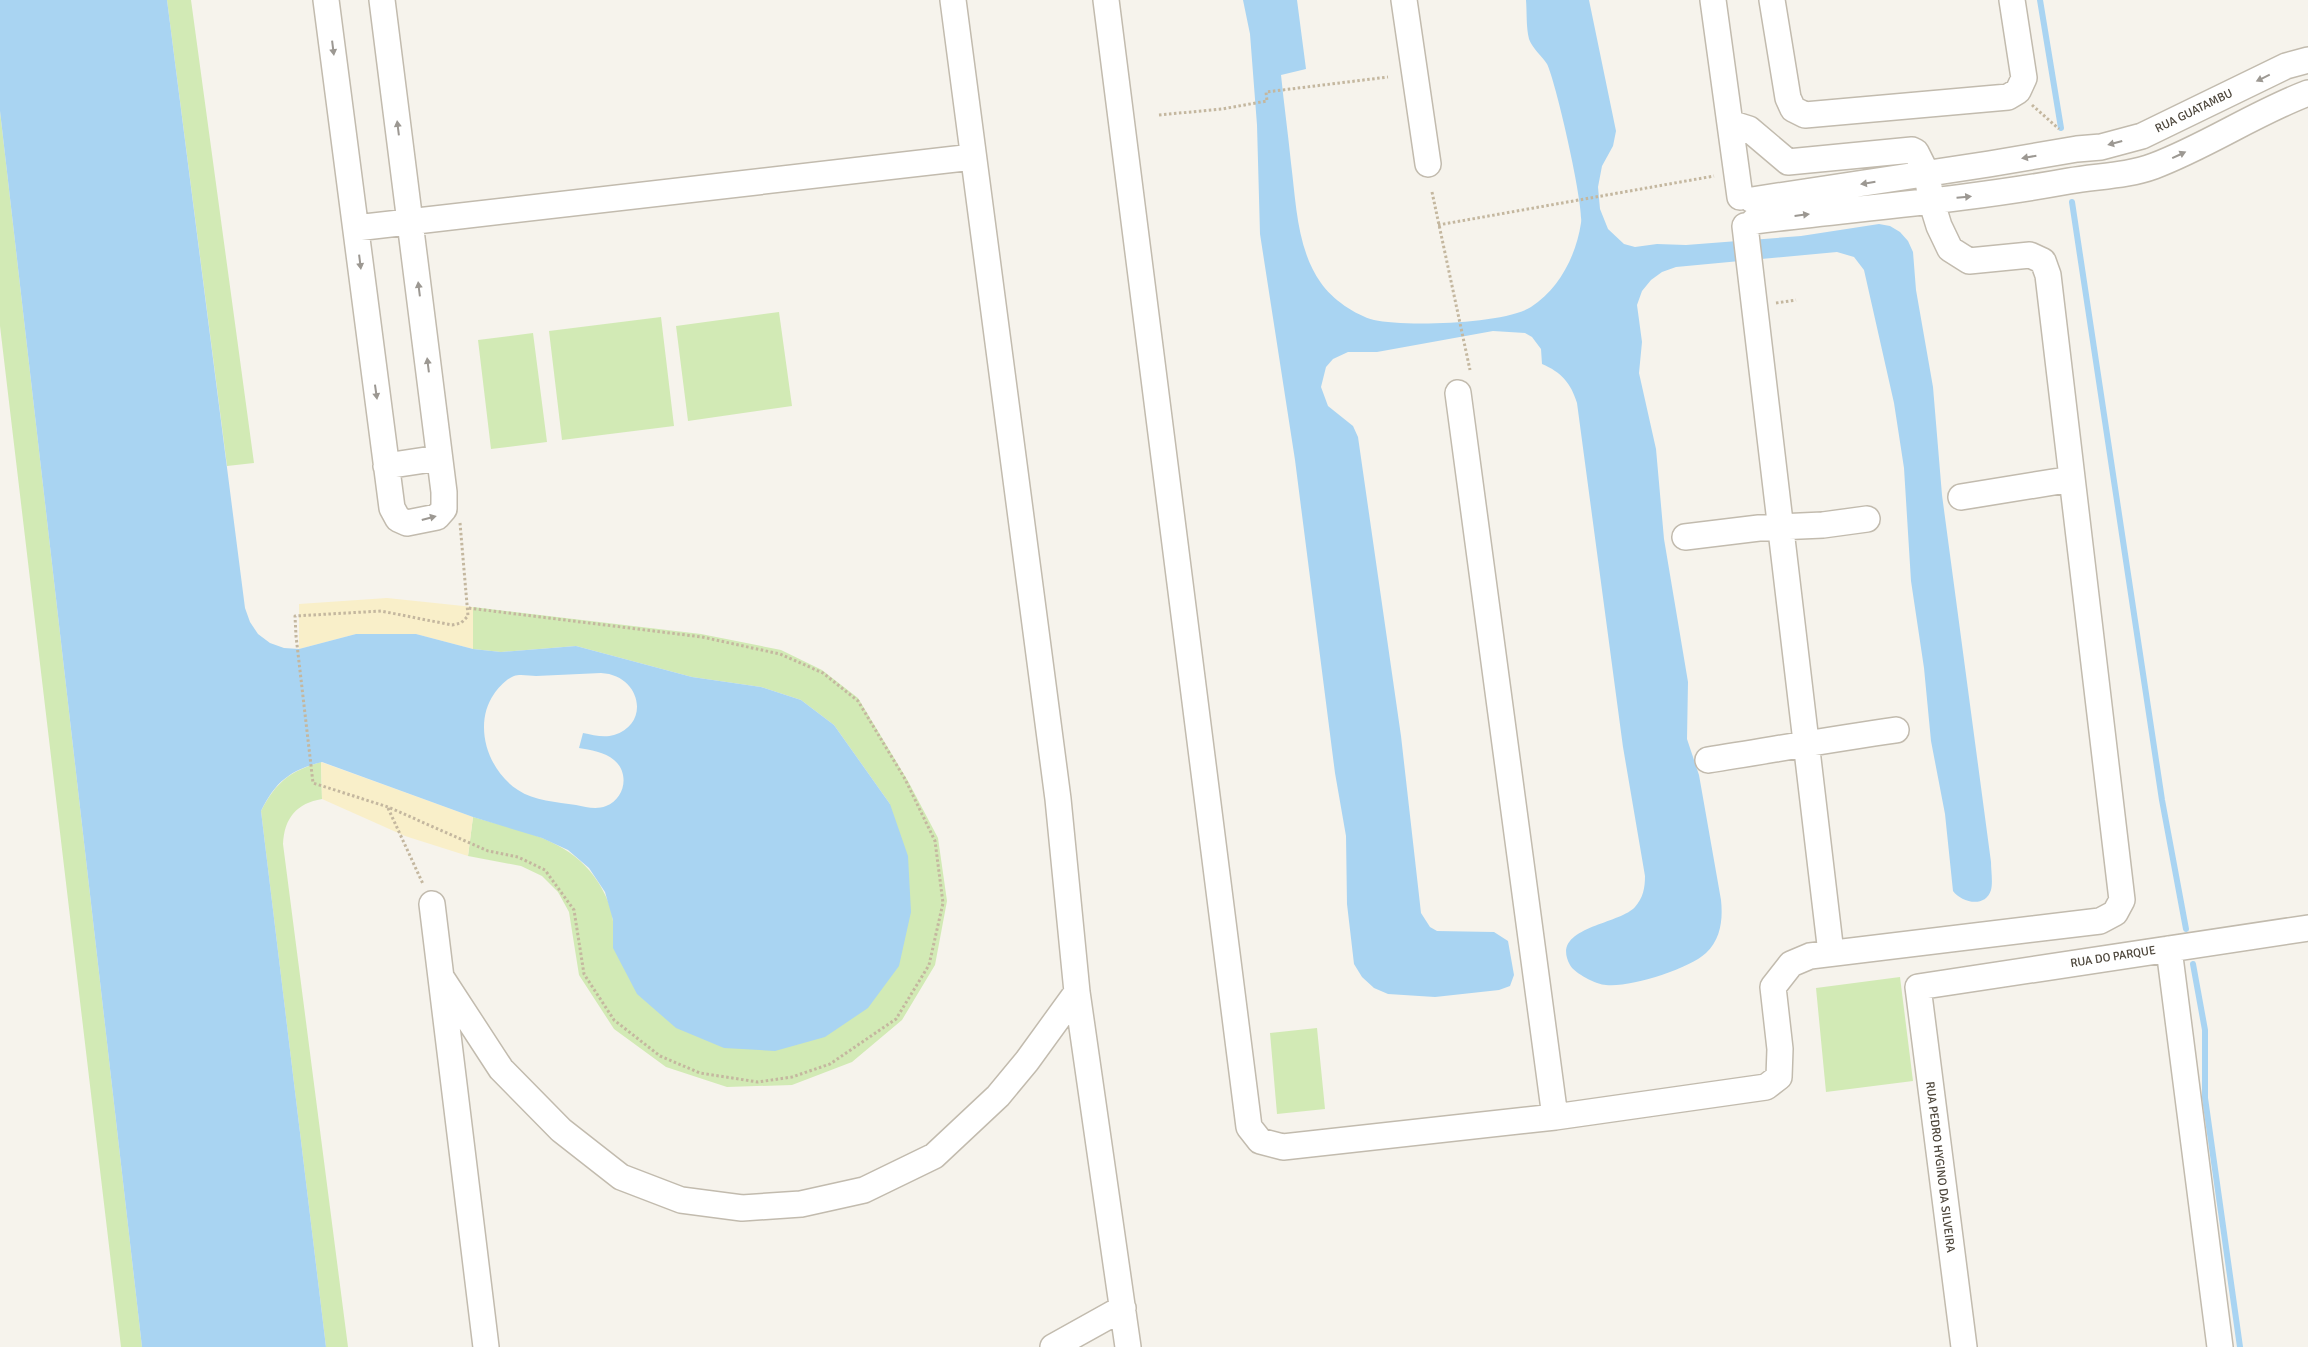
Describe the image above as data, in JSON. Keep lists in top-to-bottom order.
{
  "streets": {
    "street": ["RUA GUATAMBU", "RUA DO PARQUE", "RUA PEDRO HYGINO DA SILVEIRA"]
  },
  "crossings": [
    ["RUA DO PARQUE", "RUA PEDRO HYGINO DA SILVEIRA"]
  ]
}
